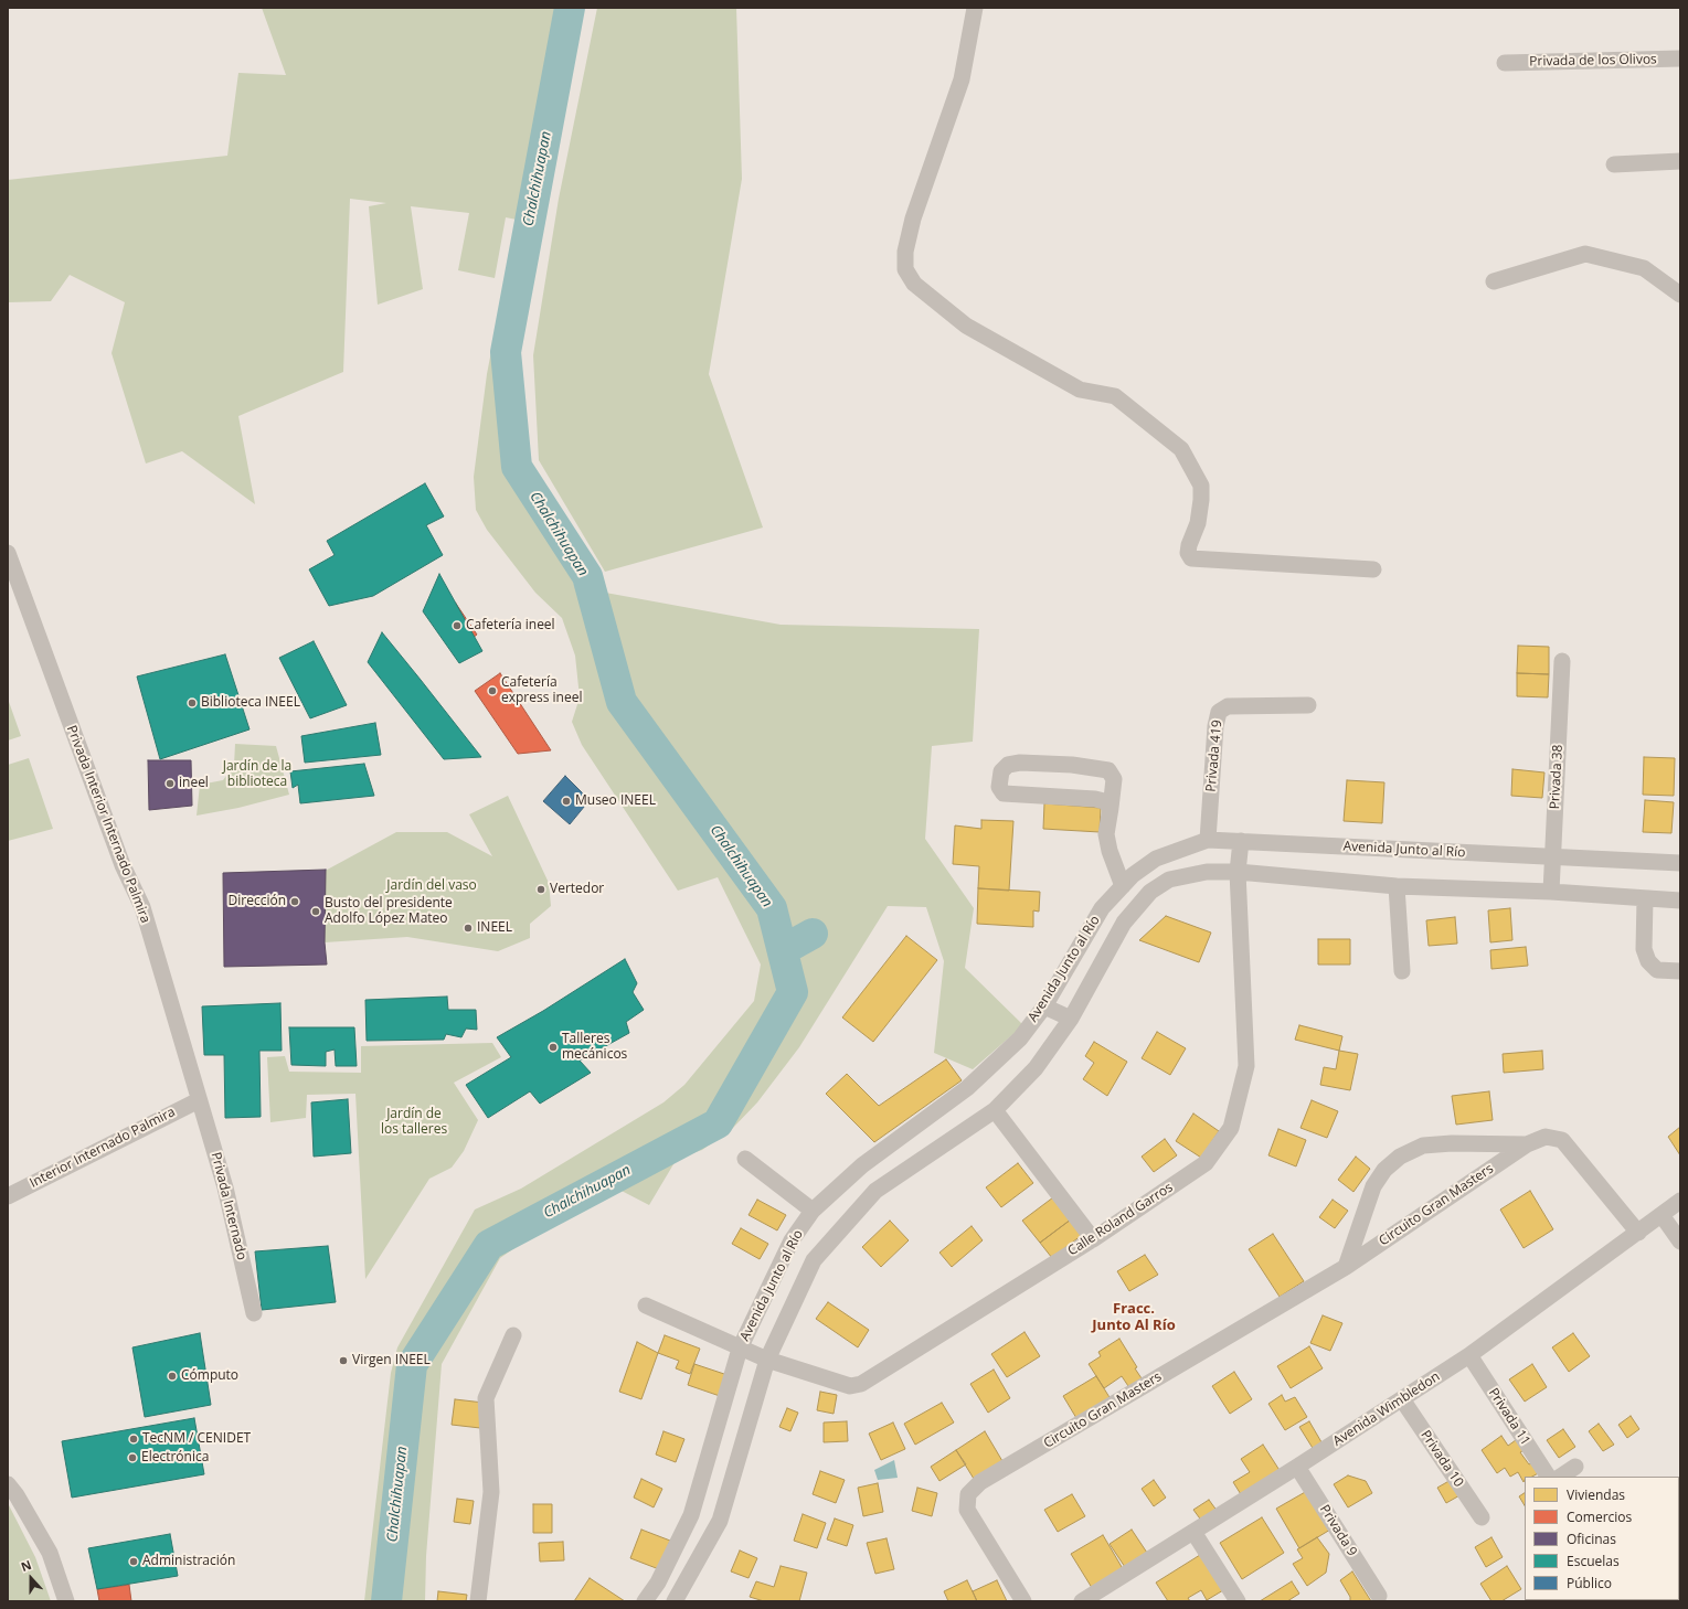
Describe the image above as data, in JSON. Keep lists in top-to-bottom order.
{
  "streets": {
    "street": [
      "Privada de los Olivos",
      "Privada 419",
      "Privada 38",
      "Privada Interior Internado Palmira",
      "Avenida Junto al Río",
      "Interior Internado Palmira",
      "Circuito Gran Masters",
      "Privada Internado",
      "Calle Roland Garros",
      "Avenida Wimbledon",
      "Privada 11",
      "Privada 10",
      "Privada 9"
    ]
  },
  "crossings": [
    ["Privada 419", "Avenida Junto al Río"],
    ["Privada 38", "Avenida Junto al Río"],
    ["Privada Interior Internado Palmira", "Interior Internado Palmira"],
    ["Privada Interior Internado Palmira", "Privada Internado"],
    ["Avenida Junto al Río", "Calle Roland Garros"],
    ["Interior Internado Palmira", "Privada Internado"],
    ["Circuito Gran Masters", "Avenida Wimbledon"],
    ["Avenida Wimbledon", "Privada 11"],
    ["Avenida Wimbledon", "Privada 10"],
    ["Avenida Wimbledon", "Privada 9"]
  ],
  "districts": ["Fracc. Junto Al Río"],
  "water": ["Chalchihuapan"],
  "parks": ["Jardín de la biblioteca", "Jardín del vaso", "Jardín de los talleres"],
  "places": [
    "Cafetería ineel",
    "Cafetería express ineel",
    "Biblioteca INEEL",
    "ineel",
    "Museo INEEL",
    "Vertedor",
    "Dirección",
    "Busto del presidente Adolfo López Mateo",
    "INEEL",
    "Talleres mecánicos",
    "Virgen INEEL",
    "Cómputo",
    "TecNM / CENIDET",
    "Electrónica",
    "Administración"
  ],
  "legend": [
    "Viviendas",
    "Comercios",
    "Oficinas",
    "Escuelas",
    "Público"
  ],
  "north": "top"
}
